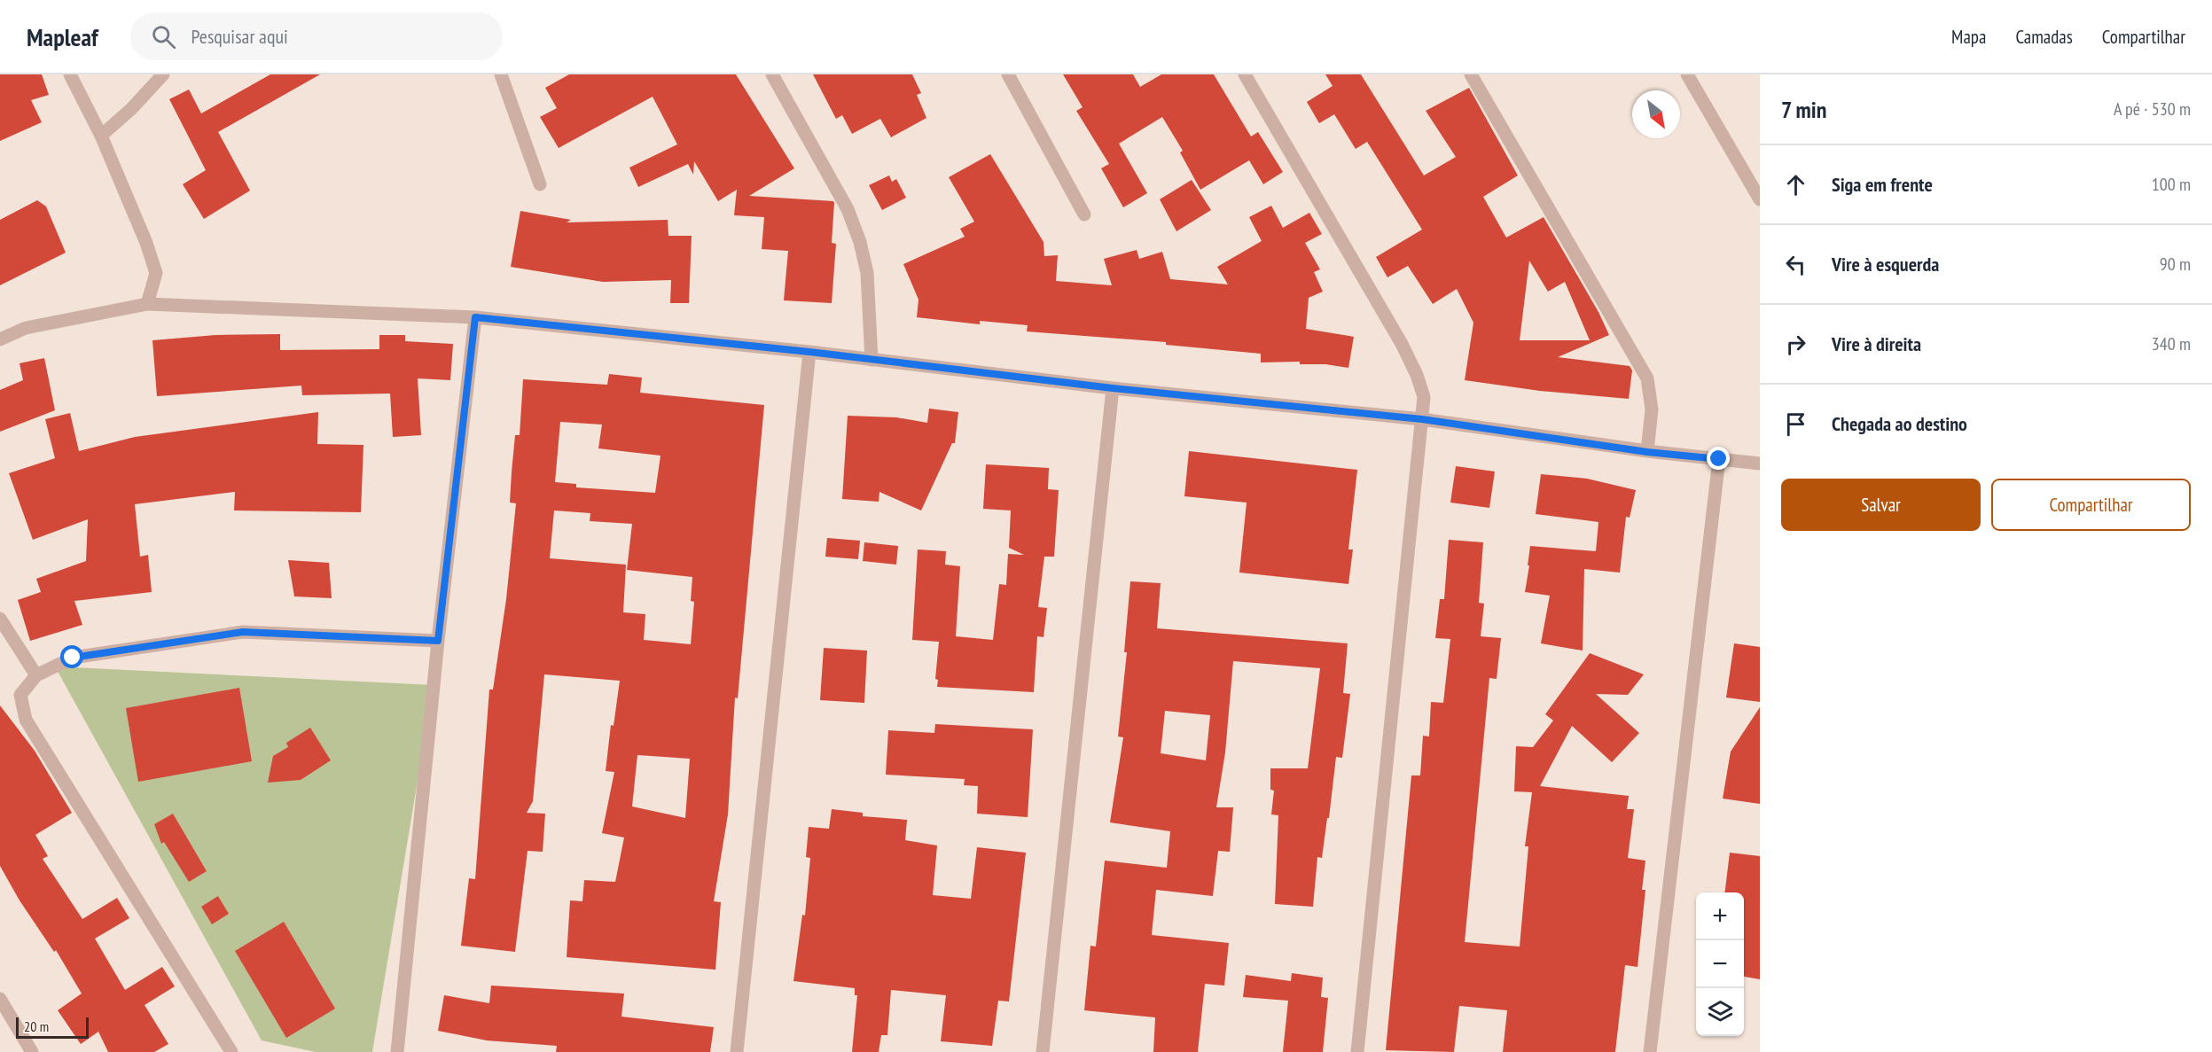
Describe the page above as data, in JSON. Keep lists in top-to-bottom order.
{
  "scale_bar": "20 m",
  "north": "bottom right",
  "page": {
    "header": "Mapleaf",
    "search": "Pesquisar aqui",
    "nav": ["Mapa", "Camadas", "Compartilhar"],
    "heading": ["7 min", "A pé · 530 m"],
    "list": [
      ["Siga em frente", "100 m"],
      ["Vire à esquerda", "90 m"],
      ["Vire à direita", "340 m"],
      "Chegada ao destino"
    ],
    "buttons": ["Salvar", "Compartilhar"],
    "map_buttons": ["+", "−"],
    "scale": "20 m"
  }
}
